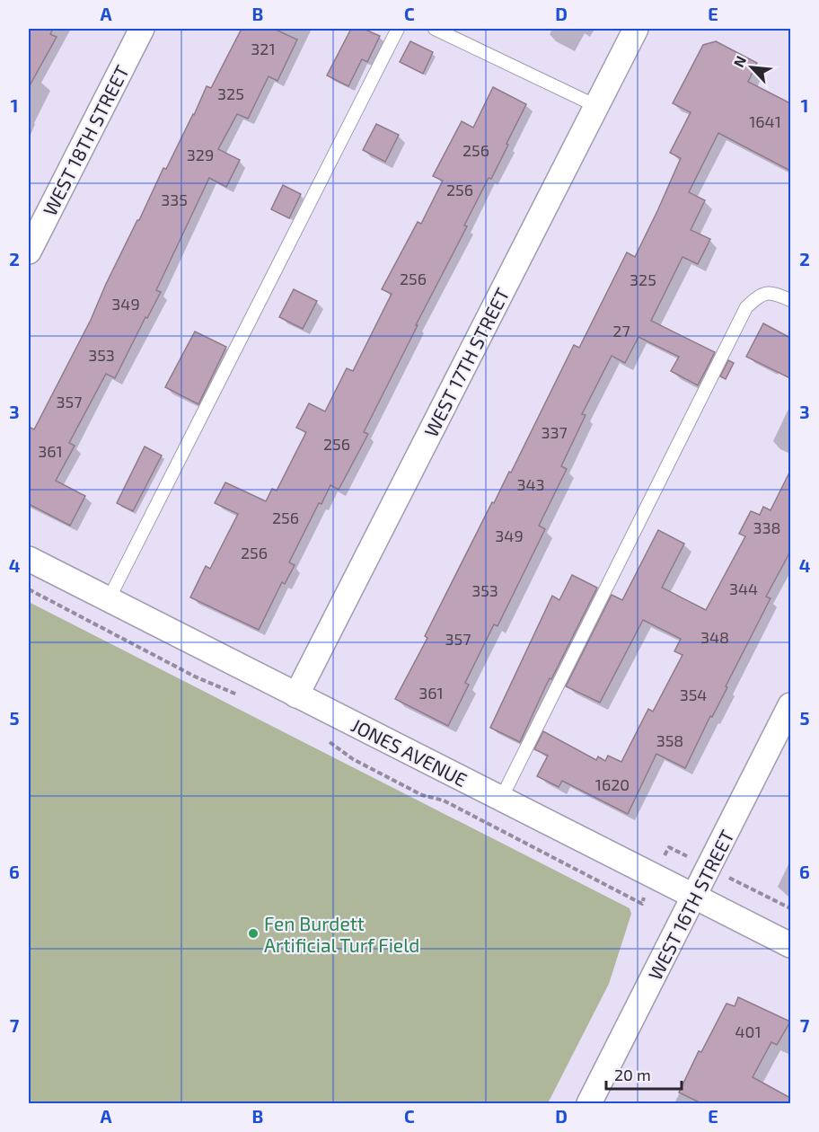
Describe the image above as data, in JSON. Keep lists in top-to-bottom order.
{
  "streets": {
    "street": [
      "WEST 18TH STREET",
      "WEST 17TH STREET",
      "JONES AVENUE",
      "WEST 16TH STREET"
    ]
  },
  "crossings": [
    ["WEST 17TH STREET", "JONES AVENUE"],
    ["JONES AVENUE", "WEST 16TH STREET"]
  ],
  "places": ["Fen Burdett Artificial Turf Field"],
  "house_numbers": [
    "321",
    "325",
    "1641",
    "256",
    "329",
    "256",
    "335",
    "256",
    "325",
    "349",
    "27",
    "353",
    "357",
    "337",
    "256",
    "361",
    "343",
    "256",
    "338",
    "349",
    "256",
    "344",
    "353",
    "348",
    "357",
    "361",
    "354",
    "358",
    "1620",
    "401"
  ],
  "scale_bar": "20 m",
  "north": "top left",
  "grid": {
    "columns": [
      "A",
      "B",
      "C",
      "D",
      "E"
    ],
    "rows": [
      "1",
      "2",
      "3",
      "4",
      "5",
      "6",
      "7"
    ]
  }
}
